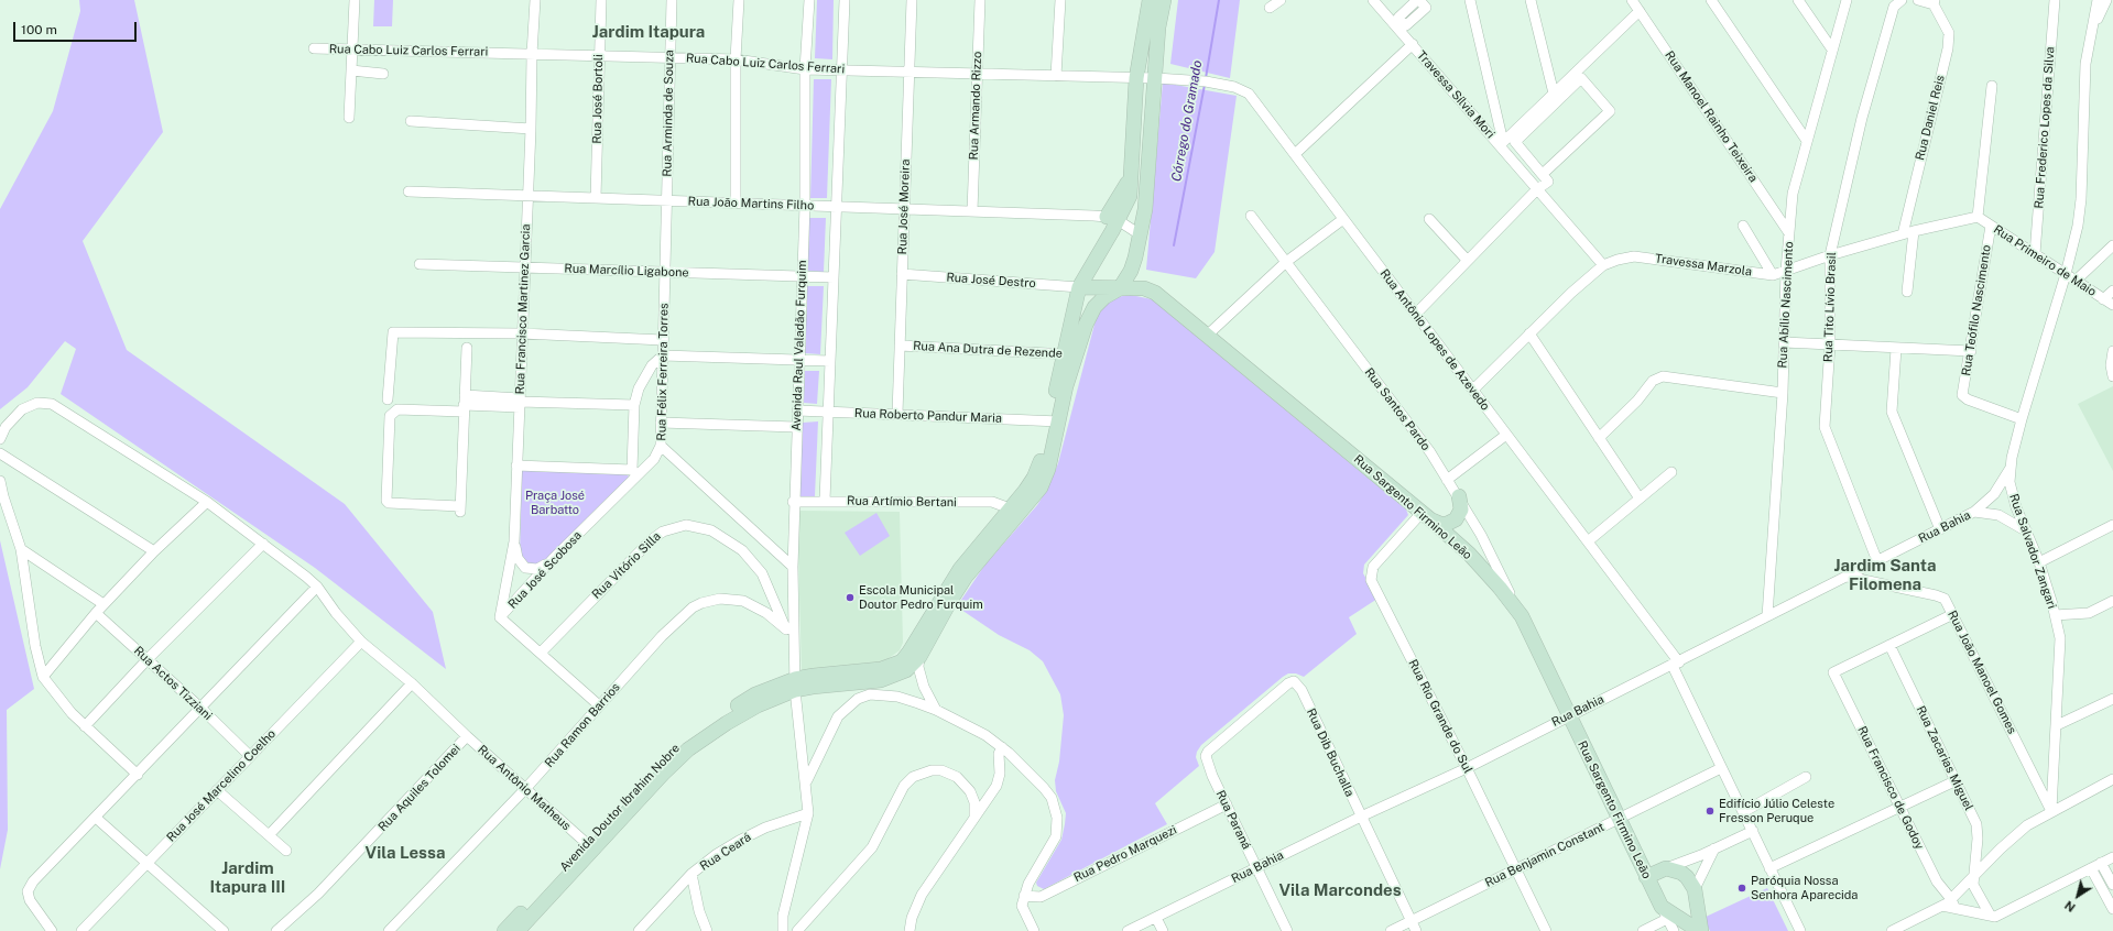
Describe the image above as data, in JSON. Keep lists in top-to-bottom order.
{
  "streets": {
    "main road": ["Rua Sargento Firmino Leão", "Avenida Doutor Ibrahim Nobre"],
    "street": [
      "Rua Cabo Luiz Carlos Ferrari",
      "Travessa Sílvia Mori",
      "Rua José Bortoli",
      "Rua Armando Rizzo",
      "Rua Arminda de Souza",
      "Rua Manoel Rainho Teixeira",
      "Rua Daniel Reis",
      "Rua Frederico Lopes da Silva",
      "Rua João Martins Filho",
      "Rua José Moreira",
      "Rua Primeiro de Maio",
      "Travessa Marzola",
      "Rua Marcílio Ligabone",
      "Rua José Destro",
      "Rua Abílio Nascimento",
      "Rua Tito Lívio Brasil",
      "Rua Francisco Martinez Garcia",
      "Rua Teófilo Nascimento",
      "Rua Antônio Lopes de Azevedo",
      "Avenida Raul Valadão Furquim",
      "Rua Ana Dutra de Rezende",
      "Rua Félix Ferreira Torres",
      "Rua Santos Pardo",
      "Rua Roberto Pandur Maria",
      "Rua Artímio Bertani",
      "Rua Bahia",
      "Rua Salvador Zangari",
      "Rua Vitório Silla",
      "Rua José Scobosa",
      "Rua João Manoel Gomes",
      "Rua Actos Tizziani",
      "Rua Rio Grande do Sul",
      "Rua Ramon Barrios",
      "Rua Dib Buchalla",
      "Rua Zacarias Miguel",
      "Rua José Marcelino Coelho",
      "Rua Aquiles Tolomei",
      "Rua Antônio Matheus",
      "Rua Francisco de Godoy",
      "Rua Paraná",
      "Rua Ceará",
      "Rua Pedro Marquezi",
      "Rua Benjamin Constant"
    ]
  },
  "crossings": [
    ["Rua Cabo Luiz Carlos Ferrari", "Rua José Bortoli"],
    ["Rua Cabo Luiz Carlos Ferrari", "Rua Armando Rizzo"],
    ["Rua Cabo Luiz Carlos Ferrari", "Rua Arminda de Souza"],
    ["Rua Cabo Luiz Carlos Ferrari", "Rua José Moreira"],
    ["Rua Cabo Luiz Carlos Ferrari", "Rua Francisco Martinez Garcia"],
    ["Rua Cabo Luiz Carlos Ferrari", "Rua Antônio Lopes de Azevedo"],
    ["Rua Cabo Luiz Carlos Ferrari", "Avenida Raul Valadão Furquim"],
    ["Travessa Sílvia Mori", "Travessa Marzola"],
    ["Rua José Bortoli", "Rua João Martins Filho"],
    ["Rua Armando Rizzo", "Rua João Martins Filho"],
    ["Rua Arminda de Souza", "Rua João Martins Filho"],
    ["Rua Arminda de Souza", "Rua Félix Ferreira Torres"],
    ["Rua Manoel Rainho Teixeira", "Rua Abílio Nascimento"],
    ["Rua Daniel Reis", "Travessa Marzola"],
    ["Rua Frederico Lopes da Silva", "Rua Primeiro de Maio"],
    ["Rua João Martins Filho", "Rua José Moreira"],
    ["Rua João Martins Filho", "Rua Francisco Martinez Garcia"],
    ["Rua João Martins Filho", "Avenida Raul Valadão Furquim"],
    ["Rua João Martins Filho", "Rua Félix Ferreira Torres"],
    ["Rua José Moreira", "Rua José Destro"],
    ["Rua José Moreira", "Rua Ana Dutra de Rezende"],
    ["Rua José Moreira", "Rua Roberto Pandur Maria"],
    ["Rua Primeiro de Maio", "Travessa Marzola"],
    ["Rua Primeiro de Maio", "Rua Teófilo Nascimento"],
    ["Rua Primeiro de Maio", "Rua Salvador Zangari"],
    ["Travessa Marzola", "Rua Abílio Nascimento"],
    ["Travessa Marzola", "Rua Tito Lívio Brasil"],
    ["Travessa Marzola", "Rua Antônio Lopes de Azevedo"],
    ["Rua Marcílio Ligabone", "Rua Francisco Martinez Garcia"],
    ["Rua Marcílio Ligabone", "Avenida Raul Valadão Furquim"],
    ["Rua Marcílio Ligabone", "Rua Félix Ferreira Torres"],
    ["Rua José Destro", "Rua Sargento Firmino Leão"],
    ["Rua Abílio Nascimento", "Rua Bahia"],
    ["Rua Tito Lívio Brasil", "Rua Bahia"],
    ["Rua Francisco Martinez Garcia", "Rua José Scobosa"],
    ["Rua Teófilo Nascimento", "Rua Salvador Zangari"],
    ["Rua Antônio Lopes de Azevedo", "Rua Bahia"],
    ["Rua Antônio Lopes de Azevedo", "Rua Benjamin Constant"],
    ["Avenida Raul Valadão Furquim", "Rua Félix Ferreira Torres"],
    ["Avenida Raul Valadão Furquim", "Rua Roberto Pandur Maria"],
    ["Avenida Raul Valadão Furquim", "Rua Artímio Bertani"],
    ["Avenida Raul Valadão Furquim", "Rua Ramon Barrios"],
    ["Avenida Raul Valadão Furquim", "Avenida Doutor Ibrahim Nobre"],
    ["Avenida Raul Valadão Furquim", "Rua Ceará"],
    ["Rua Félix Ferreira Torres", "Rua José Scobosa"],
    ["Rua Santos Pardo", "Rua Sargento Firmino Leão"],
    ["Rua Sargento Firmino Leão", "Rua Bahia"],
    ["Rua Sargento Firmino Leão", "Rua Rio Grande do Sul"],
    ["Rua Sargento Firmino Leão", "Rua Benjamin Constant"],
    ["Rua Bahia", "Rua Salvador Zangari"],
    ["Rua Bahia", "Rua João Manoel Gomes"],
    ["Rua Bahia", "Rua Rio Grande do Sul"],
    ["Rua Bahia", "Rua Dib Buchalla"],
    ["Rua Bahia", "Rua Paraná"],
    ["Rua Salvador Zangari", "Rua João Manoel Gomes"],
    ["Rua Vitório Silla", "Rua Ramon Barrios"],
    ["Rua Actos Tizziani", "Rua José Marcelino Coelho"],
    ["Rua Rio Grande do Sul", "Rua Benjamin Constant"],
    ["Rua Ramon Barrios", "Rua Antônio Matheus"],
    ["Rua Dib Buchalla", "Rua Paraná"],
    ["Rua Dib Buchalla", "Rua Benjamin Constant"],
    ["Rua Zacarias Miguel", "Rua Francisco de Godoy"],
    ["Rua José Marcelino Coelho", "Rua Antônio Matheus"],
    ["Rua Aquiles Tolomei", "Rua Antônio Matheus"],
    ["Rua Antônio Matheus", "Avenida Doutor Ibrahim Nobre"],
    ["Rua Paraná", "Rua Pedro Marquezi"]
  ],
  "districts": [
    "Jardim Itapura",
    "Jardim Santa Filomena",
    "Vila Lessa",
    "Jardim Itapura III",
    "Vila Marcondes"
  ],
  "water": ["Córrego do Gramado"],
  "parks": ["Praça José Barbatto"],
  "places": ["Escola Municipal Doutor Pedro Furquim", "Edifício Júlio Celeste Fresson Peruque", "Paróquia Nossa Senhora Aparecida"],
  "scale_bar": "100 m",
  "north": "bottom left"
}
